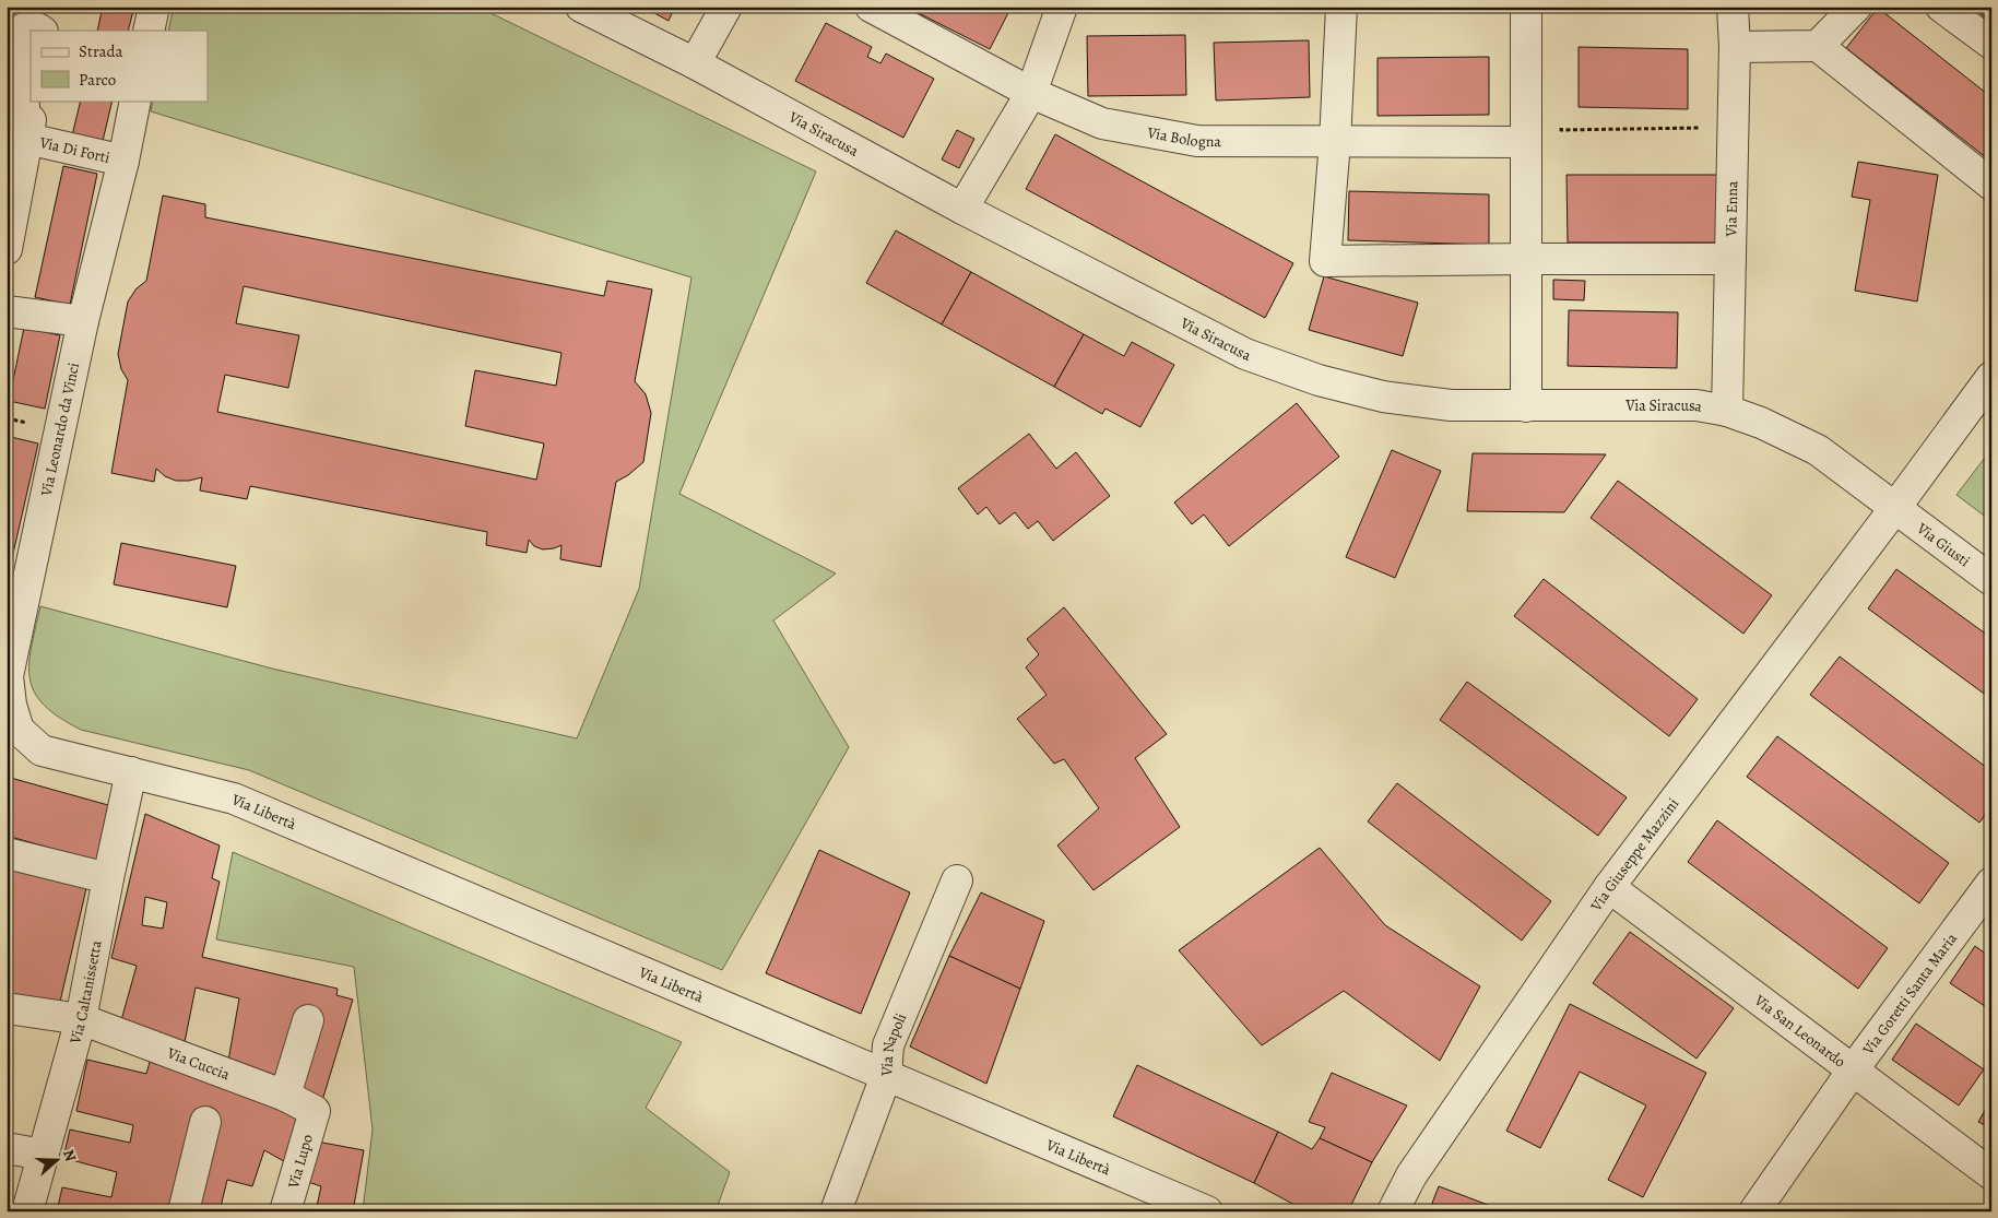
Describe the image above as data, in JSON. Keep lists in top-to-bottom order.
{
  "streets": {
    "street": [
      "Via Siracusa",
      "Via Bologna",
      "Via Di Forti",
      "Via Enna",
      "Via Leonardo da Vinci",
      "Via Giusti",
      "Via Libertà",
      "Via Giuseppe Mazzini",
      "Via Caltanissetta",
      "Via Goretti Santa Maria",
      "Via San Leonardo",
      "Via Napoli",
      "Via Cuccia",
      "Via Lupo"
    ]
  },
  "crossings": [
    ["Via Siracusa", "Via Enna"],
    ["Via Siracusa", "Via Giusti"],
    ["Via Siracusa", "Via Giuseppe Mazzini"],
    ["Via Di Forti", "Via Leonardo da Vinci"],
    ["Via Leonardo da Vinci", "Via Libertà"],
    ["Via Giusti", "Via Giuseppe Mazzini"],
    ["Via Libertà", "Via Caltanissetta"],
    ["Via Libertà", "Via Napoli"],
    ["Via Giuseppe Mazzini", "Via San Leonardo"],
    ["Via Caltanissetta", "Via Cuccia"],
    ["Via Goretti Santa Maria", "Via San Leonardo"],
    ["Via Cuccia", "Via Lupo"]
  ],
  "legend": ["Strada", "Parco"],
  "north": "right"
}
